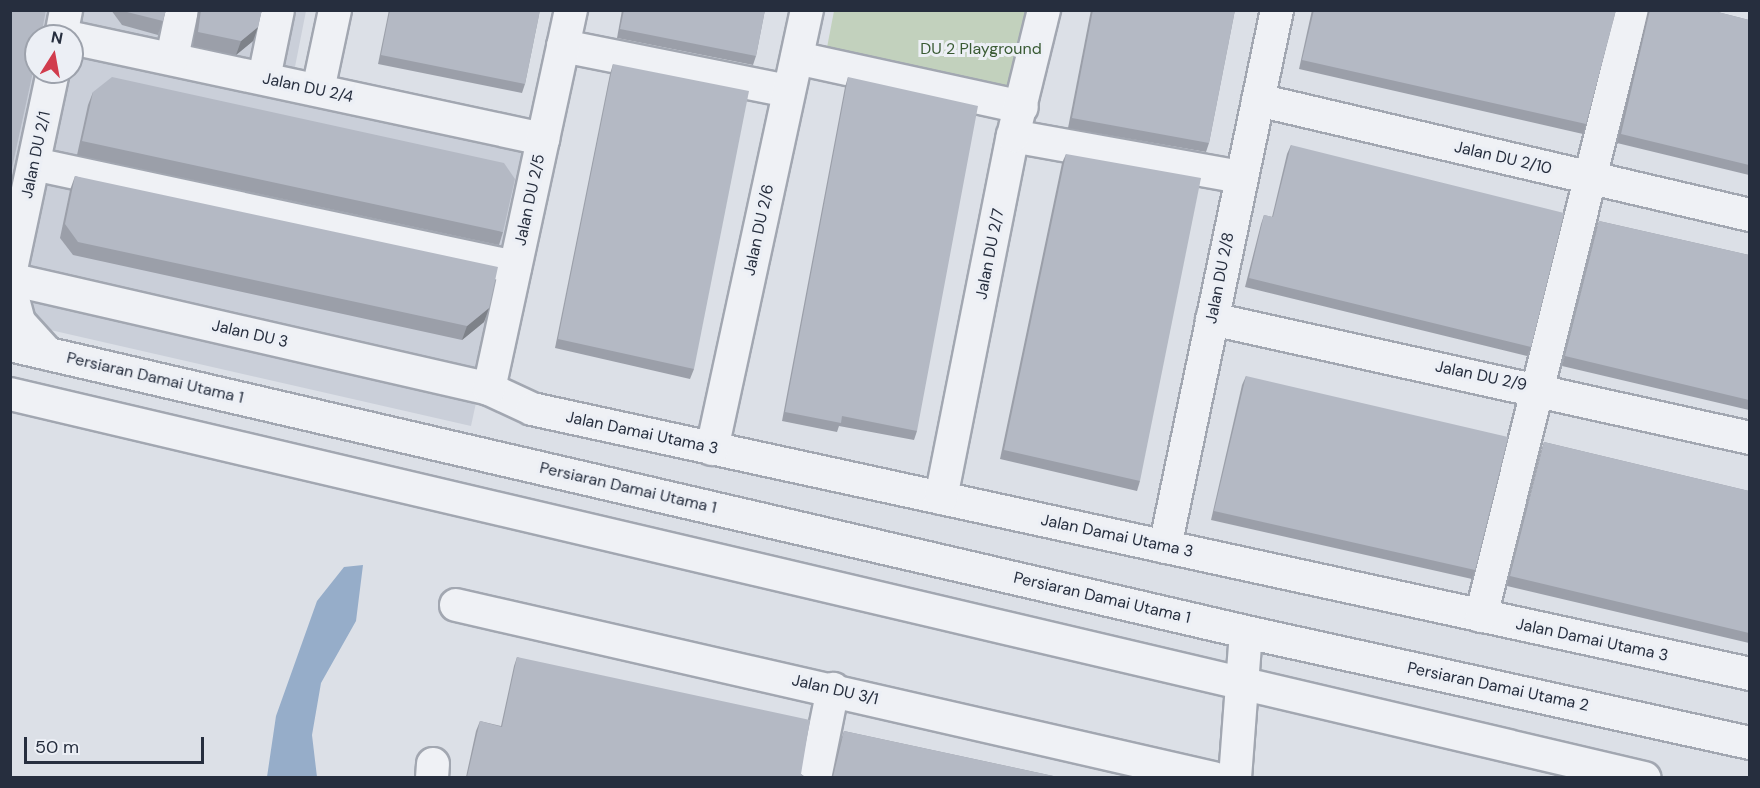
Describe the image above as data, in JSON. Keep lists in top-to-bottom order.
{
  "streets": {
    "street": [
      "Jalan DU 2/4",
      "Jalan DU 2/1",
      "Jalan DU 2/10",
      "Jalan DU 2/5",
      "Jalan DU 2/6",
      "Jalan DU 2/7",
      "Jalan DU 2/8",
      "Jalan DU 3",
      "Jalan DU 2/9",
      "Persiaran Damai Utama 1",
      "Jalan Damai Utama 3",
      "Persiaran Damai Utama 2",
      "Jalan DU 3/1"
    ]
  },
  "crossings": [
    ["Jalan DU 2/4", "Jalan DU 2/5"],
    ["Jalan DU 2/10", "Jalan DU 2/8"],
    ["Jalan DU 2/5", "Jalan DU 3"],
    ["Jalan DU 2/5", "Jalan Damai Utama 3"],
    ["Jalan DU 2/6", "Jalan Damai Utama 3"],
    ["Jalan DU 2/7", "Jalan Damai Utama 3"],
    ["Jalan DU 2/8", "Jalan DU 2/9"],
    ["Jalan DU 2/8", "Jalan Damai Utama 3"],
    ["Jalan DU 3", "Jalan Damai Utama 3"],
    ["Persiaran Damai Utama 1", "Persiaran Damai Utama 2"]
  ],
  "parks": ["DU 2 Playground"],
  "scale_bar": "50 m",
  "north": "top"
}
